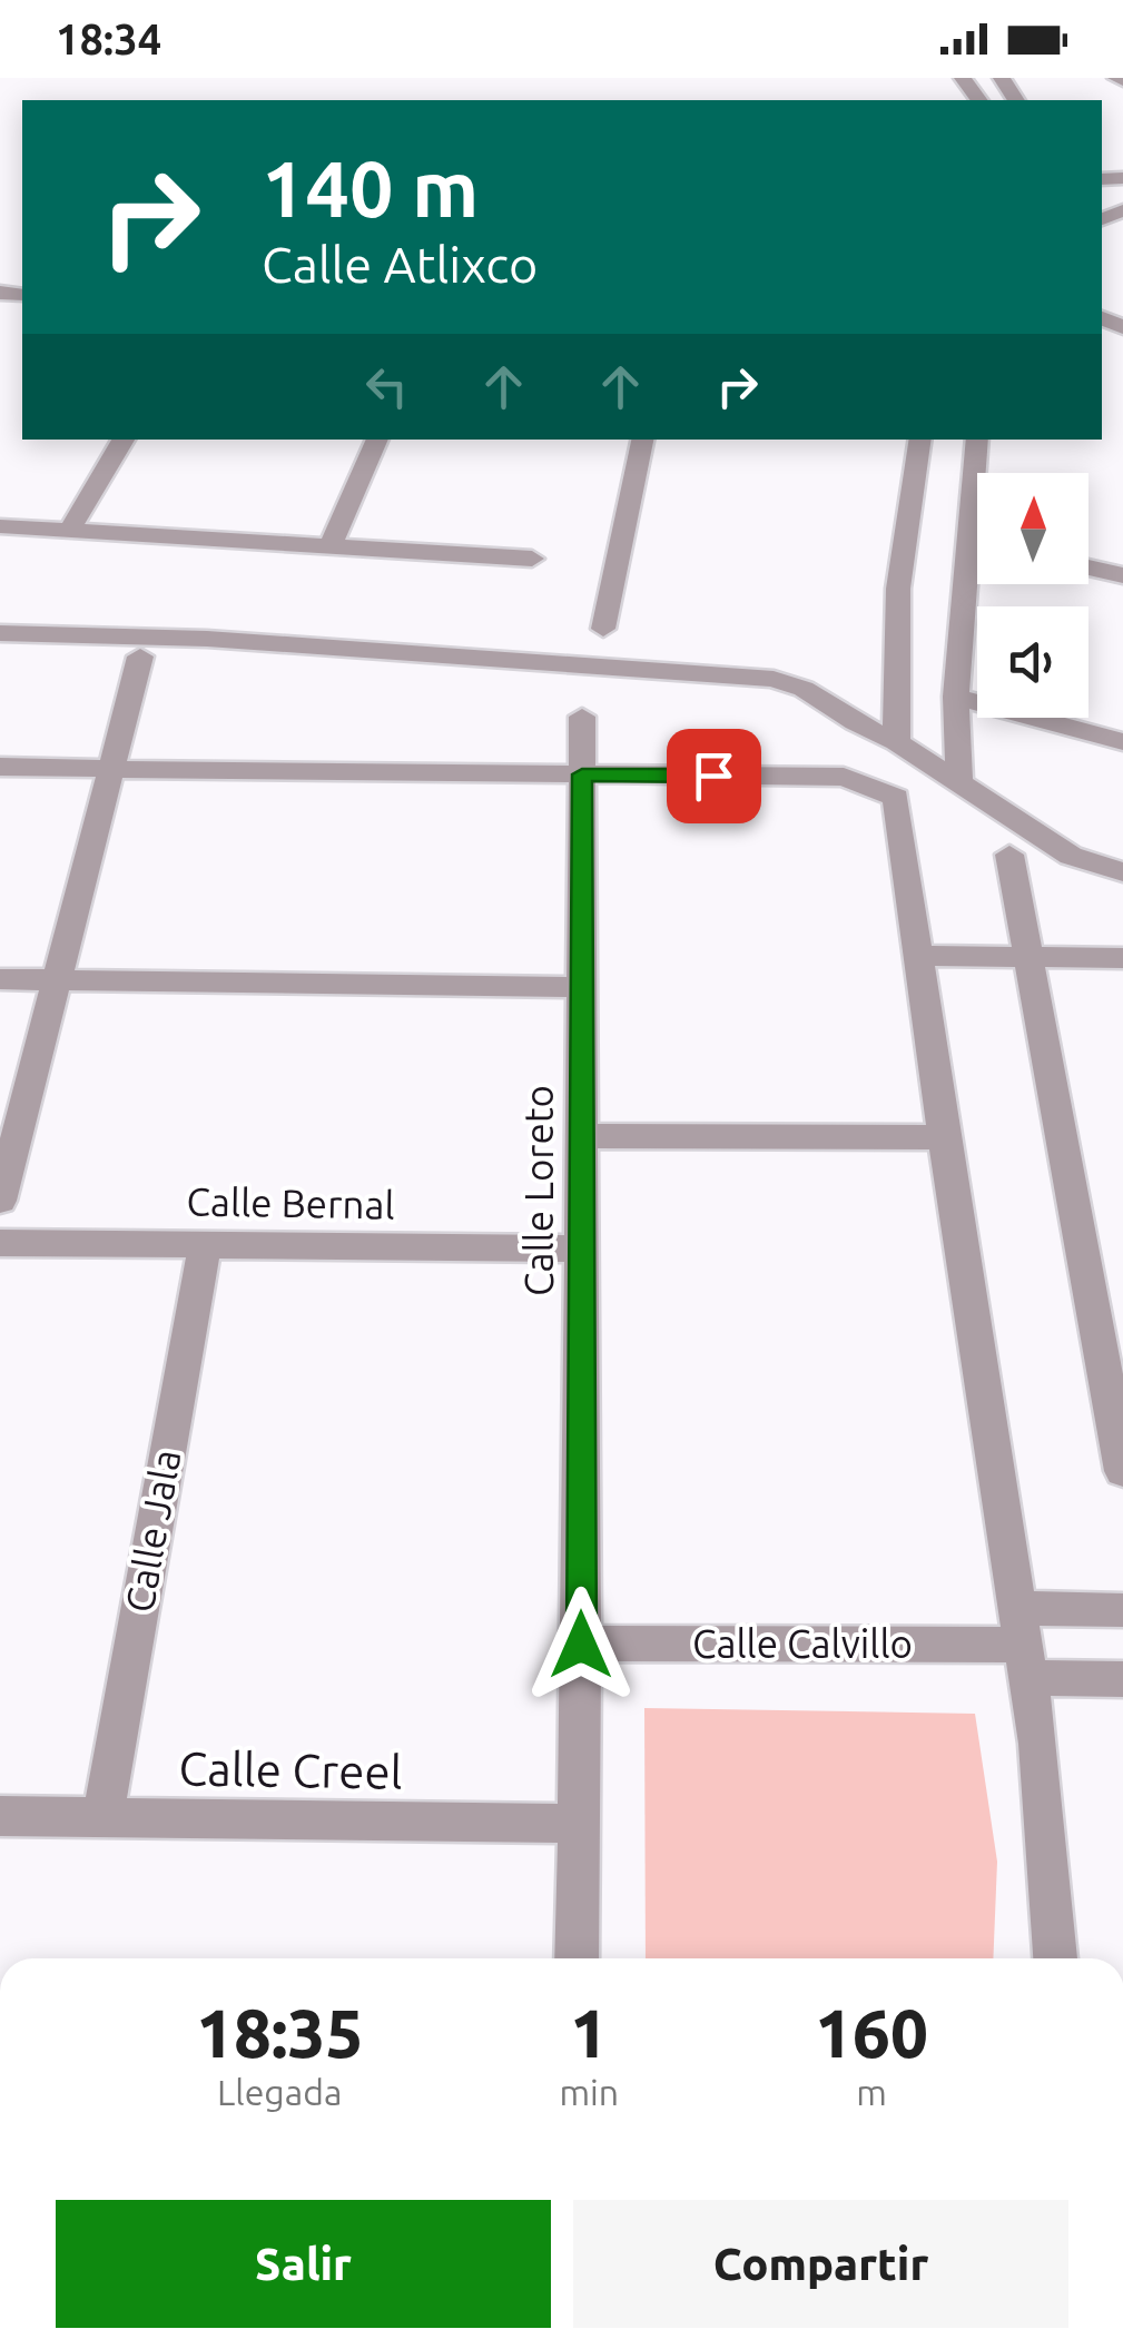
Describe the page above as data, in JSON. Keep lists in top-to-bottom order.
{
  "streets": {
    "street": [
      "Calle Loreto",
      "Calle Bernal",
      "Calle Jala",
      "Calle Calvillo",
      "Calle Creel"
    ]
  },
  "crossings": [
    ["Calle Loreto", "Calle Bernal"],
    ["Calle Loreto", "Calle Calvillo"],
    ["Calle Loreto", "Calle Creel"],
    ["Calle Bernal", "Calle Jala"],
    ["Calle Jala", "Calle Creel"]
  ],
  "north": "top",
  "page": {
    "status": "18:34",
    "turn": ["140 m", "Calle Atlixco"],
    "eta": [
      "18:35",
      "Llegada",
      "1",
      "min",
      "160",
      "m"
    ],
    "buttons": ["Salir", "Compartir"]
  }
}
